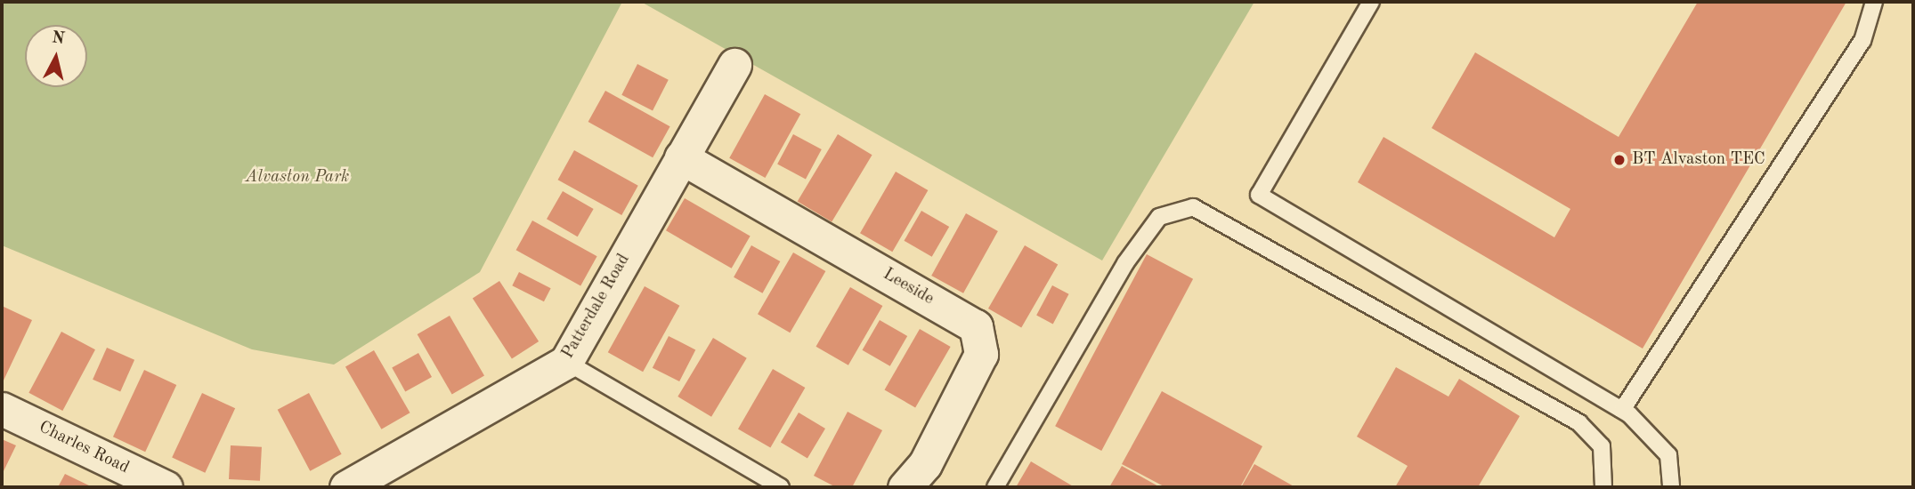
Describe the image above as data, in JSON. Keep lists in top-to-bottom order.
{
  "streets": {
    "street": ["Leeside", "Patterdale Road", "Charles Road"]
  },
  "crossings": [
    ["Leeside", "Patterdale Road"]
  ],
  "parks": ["Alvaston Park"],
  "places": ["BT Alvaston TEC"],
  "north": "top"
}
